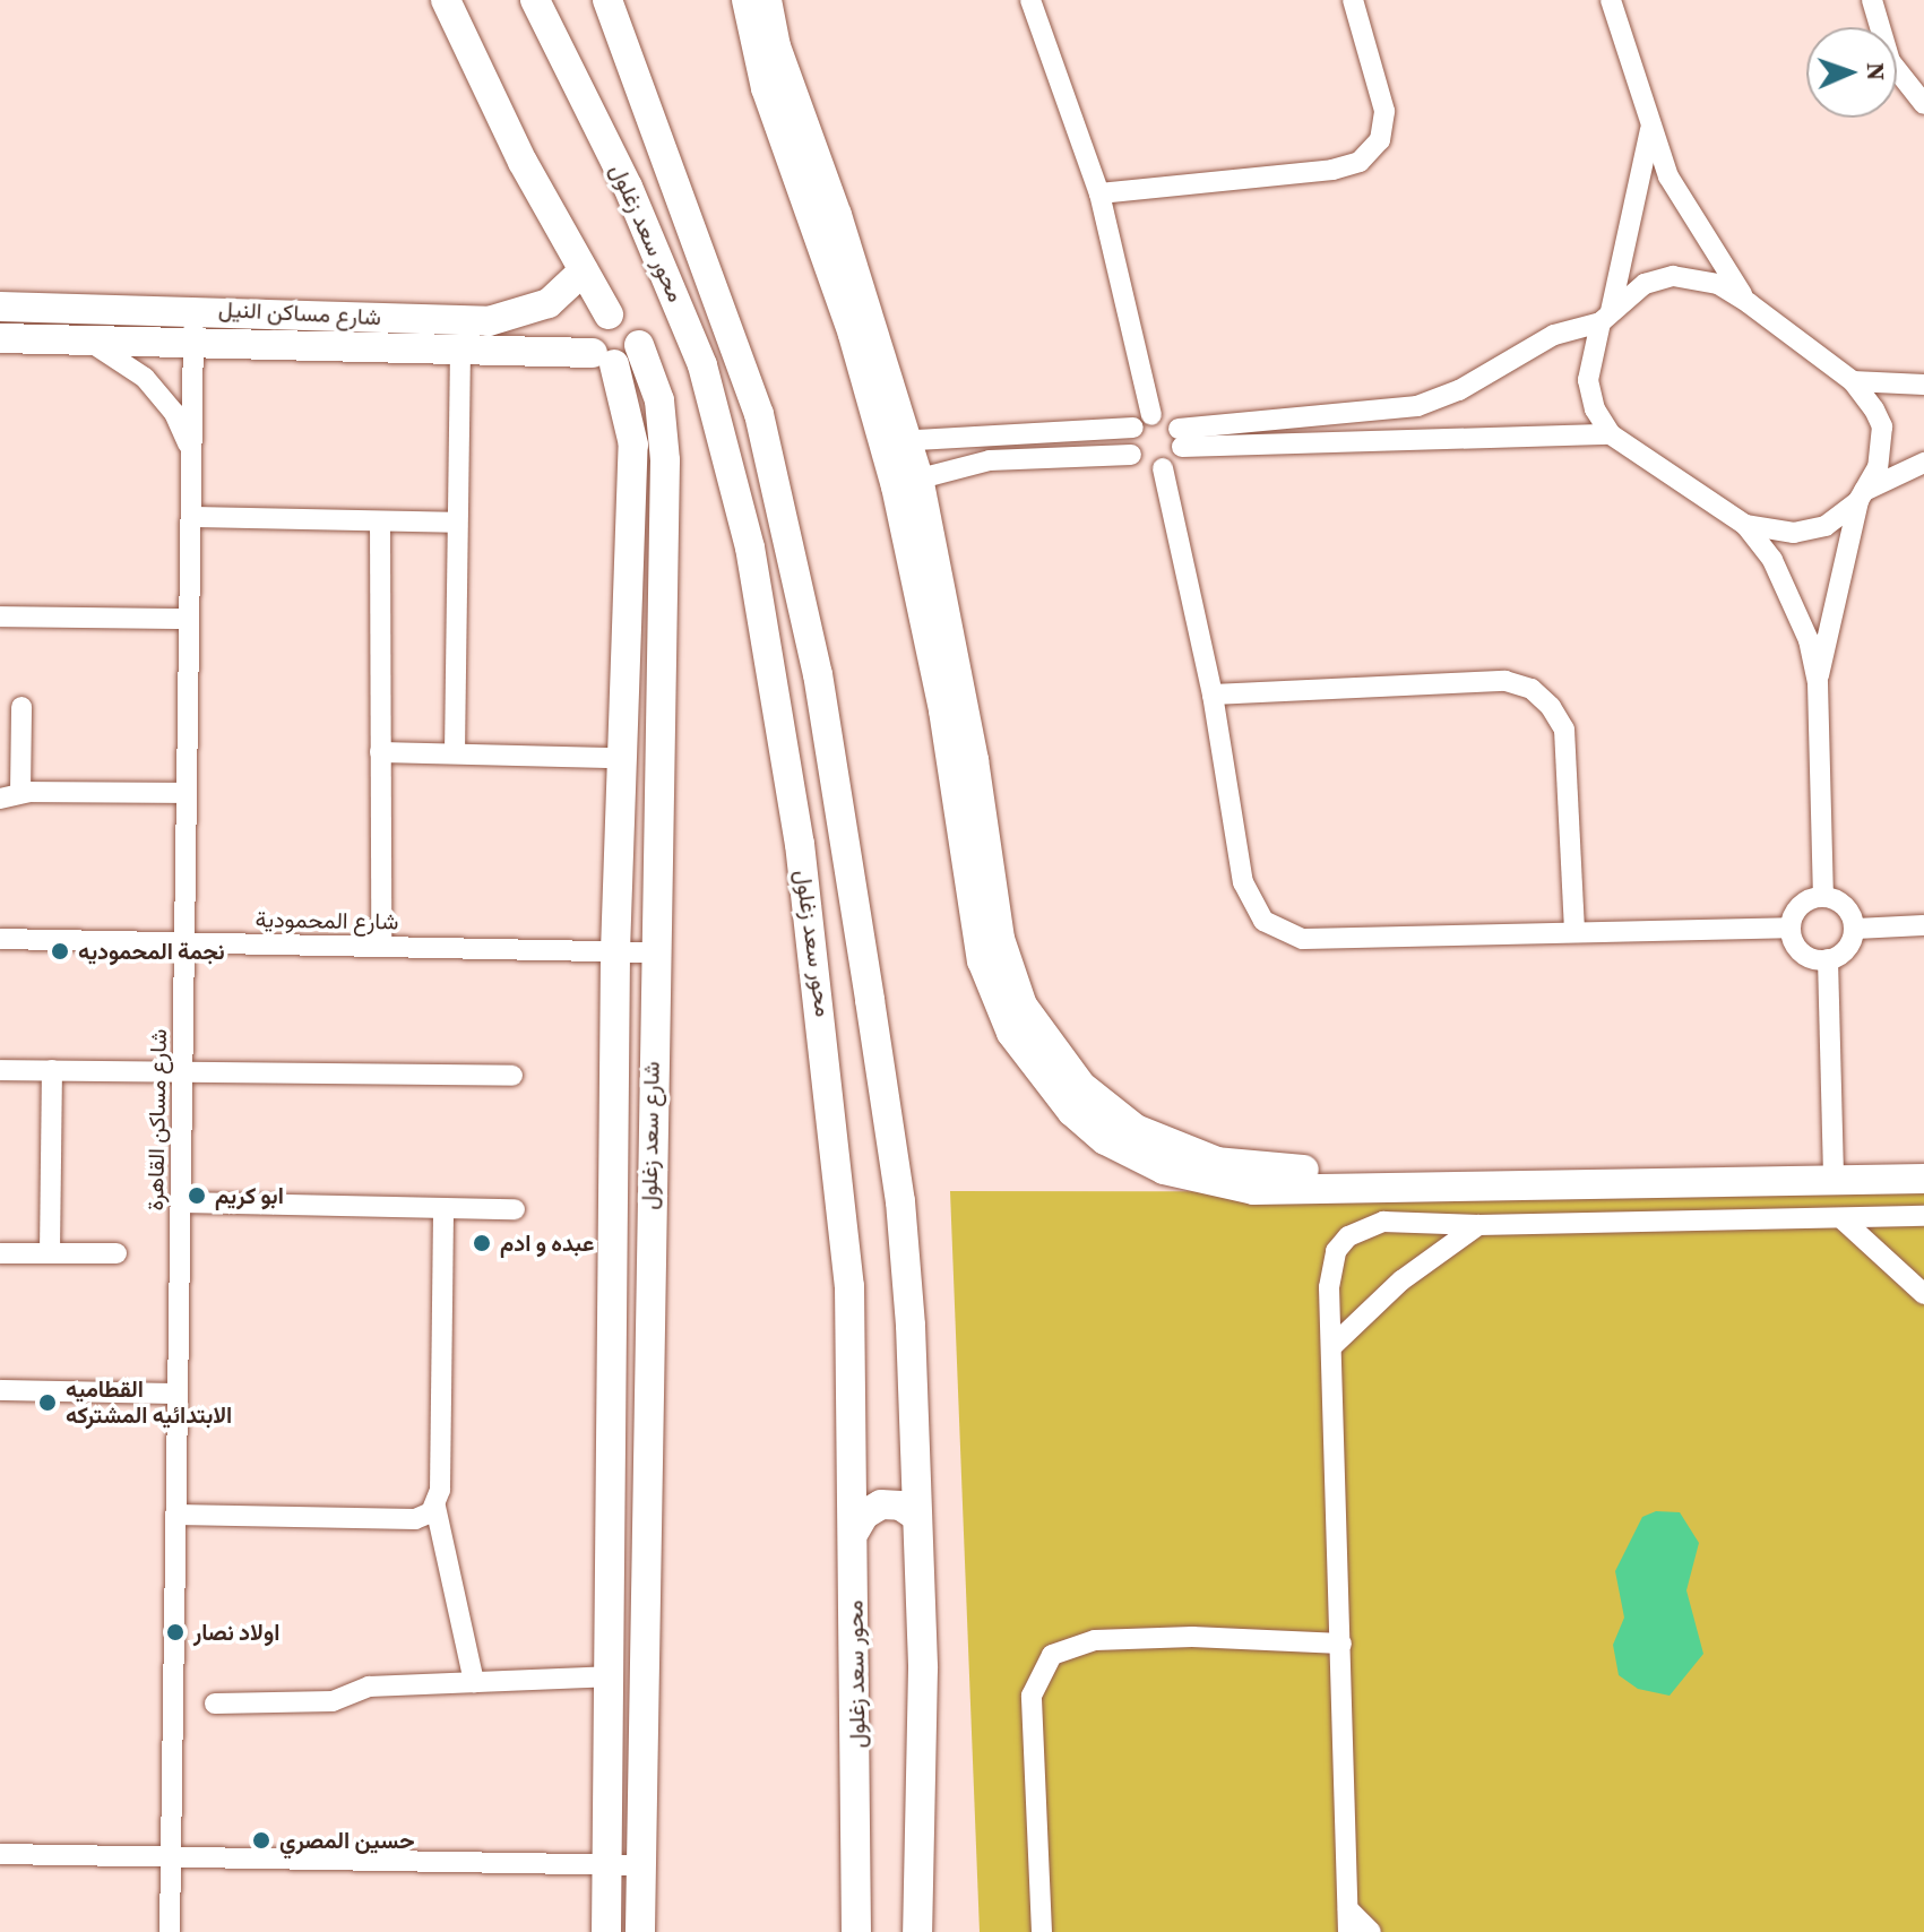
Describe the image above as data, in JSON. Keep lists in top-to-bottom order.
{
  "streets": {
    "street": [
      "محور سعد زغلول",
      "شارع مساكن النيل",
      "شارع المحمودية",
      "شارع مساكن القاهرة",
      "شارع سعد زغلول"
    ]
  },
  "crossings": [
    ["شارع مساكن النيل", "شارع مساكن القاهرة"],
    ["شارع مساكن النيل", "شارع سعد زغلول"],
    ["شارع المحمودية", "شارع مساكن القاهرة"],
    ["شارع المحمودية", "شارع سعد زغلول"]
  ],
  "places": [
    "نجمة المحموديه",
    "ابو كريم",
    "عبده و ادم",
    "القطاميه الابتدائيه المشتركه",
    "اولاد نصار",
    "حسين المصري"
  ],
  "north": "right"
}
